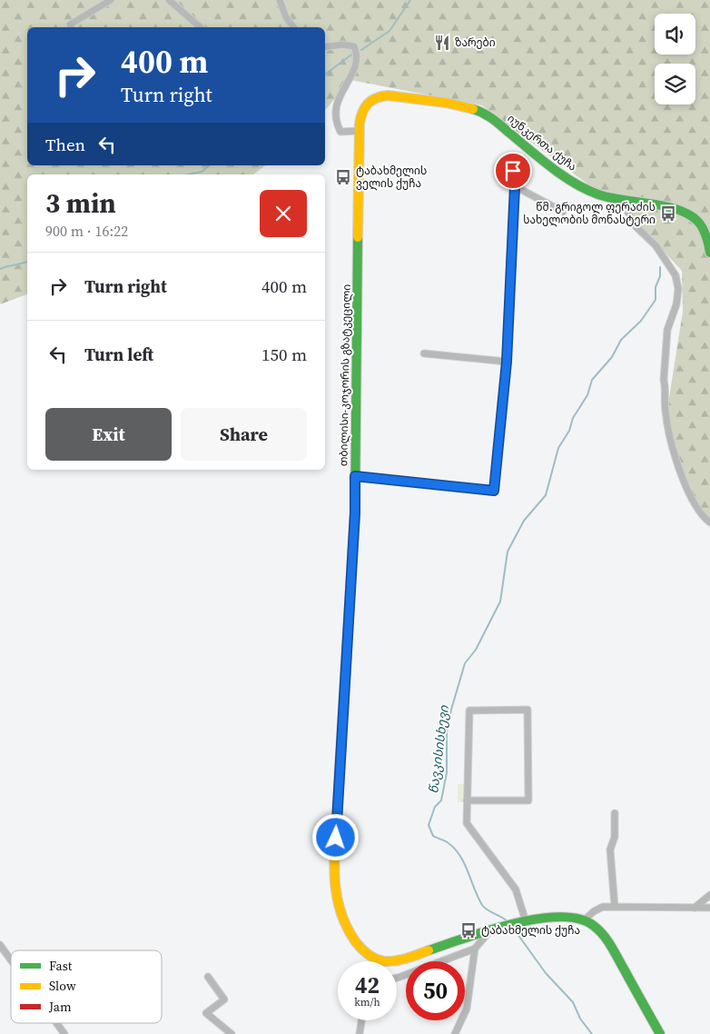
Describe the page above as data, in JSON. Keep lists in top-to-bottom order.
{
  "streets": {
    "main road": ["იუნკერთა ქუჩა", "თბილისი-კოჯორის გზატკეცილი"]
  },
  "crossings": [
    ["იუნკერთა ქუჩა", "თბილისი-კოჯორის გზატკეცილი"]
  ],
  "water": ["წავკისისხევი"],
  "places": {
    "restaurant": ["ზარები"],
    "bus stop": ["ტაბახმელის ველის ქუჩა", "წმ. გრიგოლ ფერაძის სახელობის მონასტერი", "ტაბახმელის ქუჩა"]
  },
  "legend": ["Fast", "Slow", "Jam"],
  "page": {
    "turn": ["400 m", "Turn right"],
    "then": "Then",
    "heading": ["3 min", "900 m · 16:22"],
    "list": [
      {
        "name": "Turn right",
        "value": "400 m"
      },
      {
        "name": "Turn left",
        "value": "150 m"
      }
    ],
    "buttons": ["Exit", "Share"],
    "speed": "42 km/h",
    "limit": "50"
  }
}
